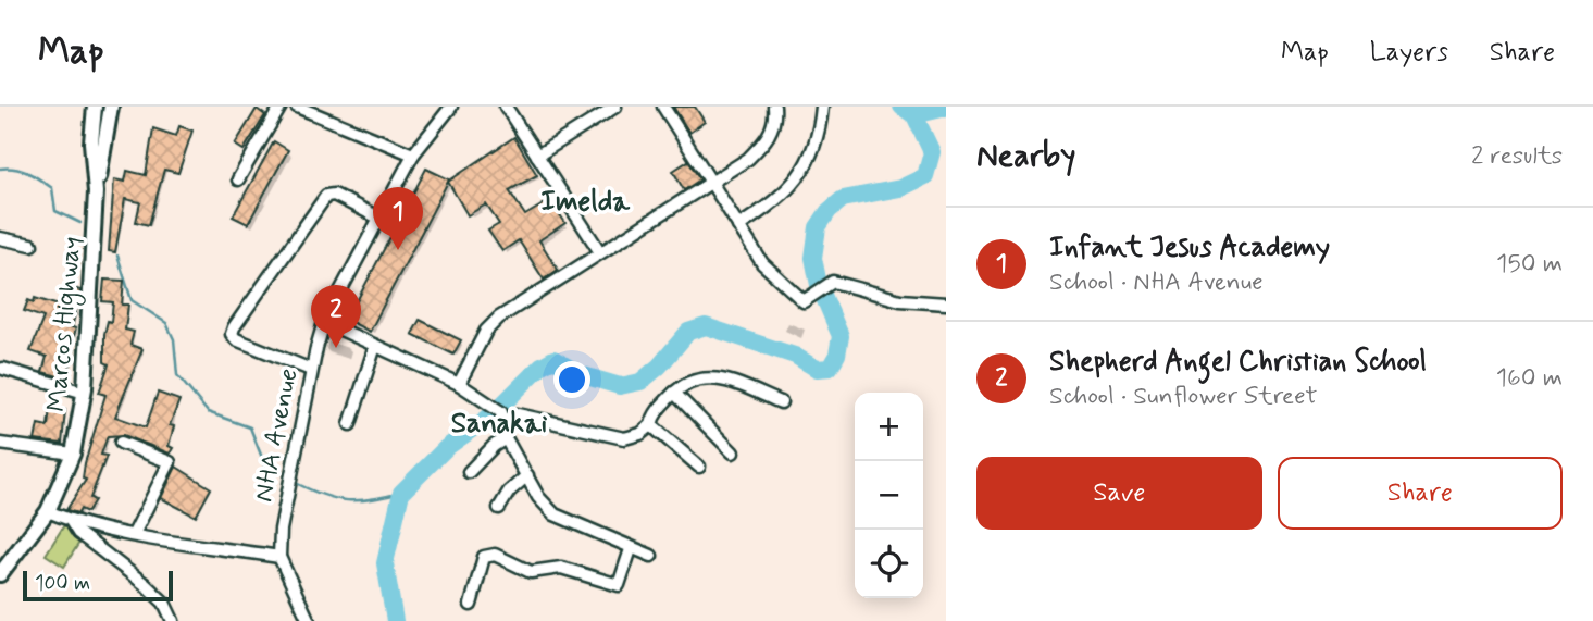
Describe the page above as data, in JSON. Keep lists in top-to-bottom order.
{
  "streets": {
    "main road": ["Marcos Highway"],
    "street": ["NHA Avenue"]
  },
  "districts": ["Imelda", "Sanakai"],
  "scale_bar": "100 m",
  "page": {
    "header": "Map",
    "nav": ["Map", "Layers", "Share"],
    "heading": ["Nearby", "2 results"],
    "pins": ["1", "2"],
    "list": [
      {
        "mark": "1",
        "name": "Infant Jesus Academy",
        "note": "School · NHA Avenue",
        "value": "150 m"
      },
      {
        "mark": "2",
        "name": "Shepherd Angel Christian School",
        "note": "School · Sunflower Street",
        "value": "160 m"
      }
    ],
    "map_buttons": ["+", "−"],
    "buttons": ["Save", "Share"],
    "scale": "100 m"
  }
}
